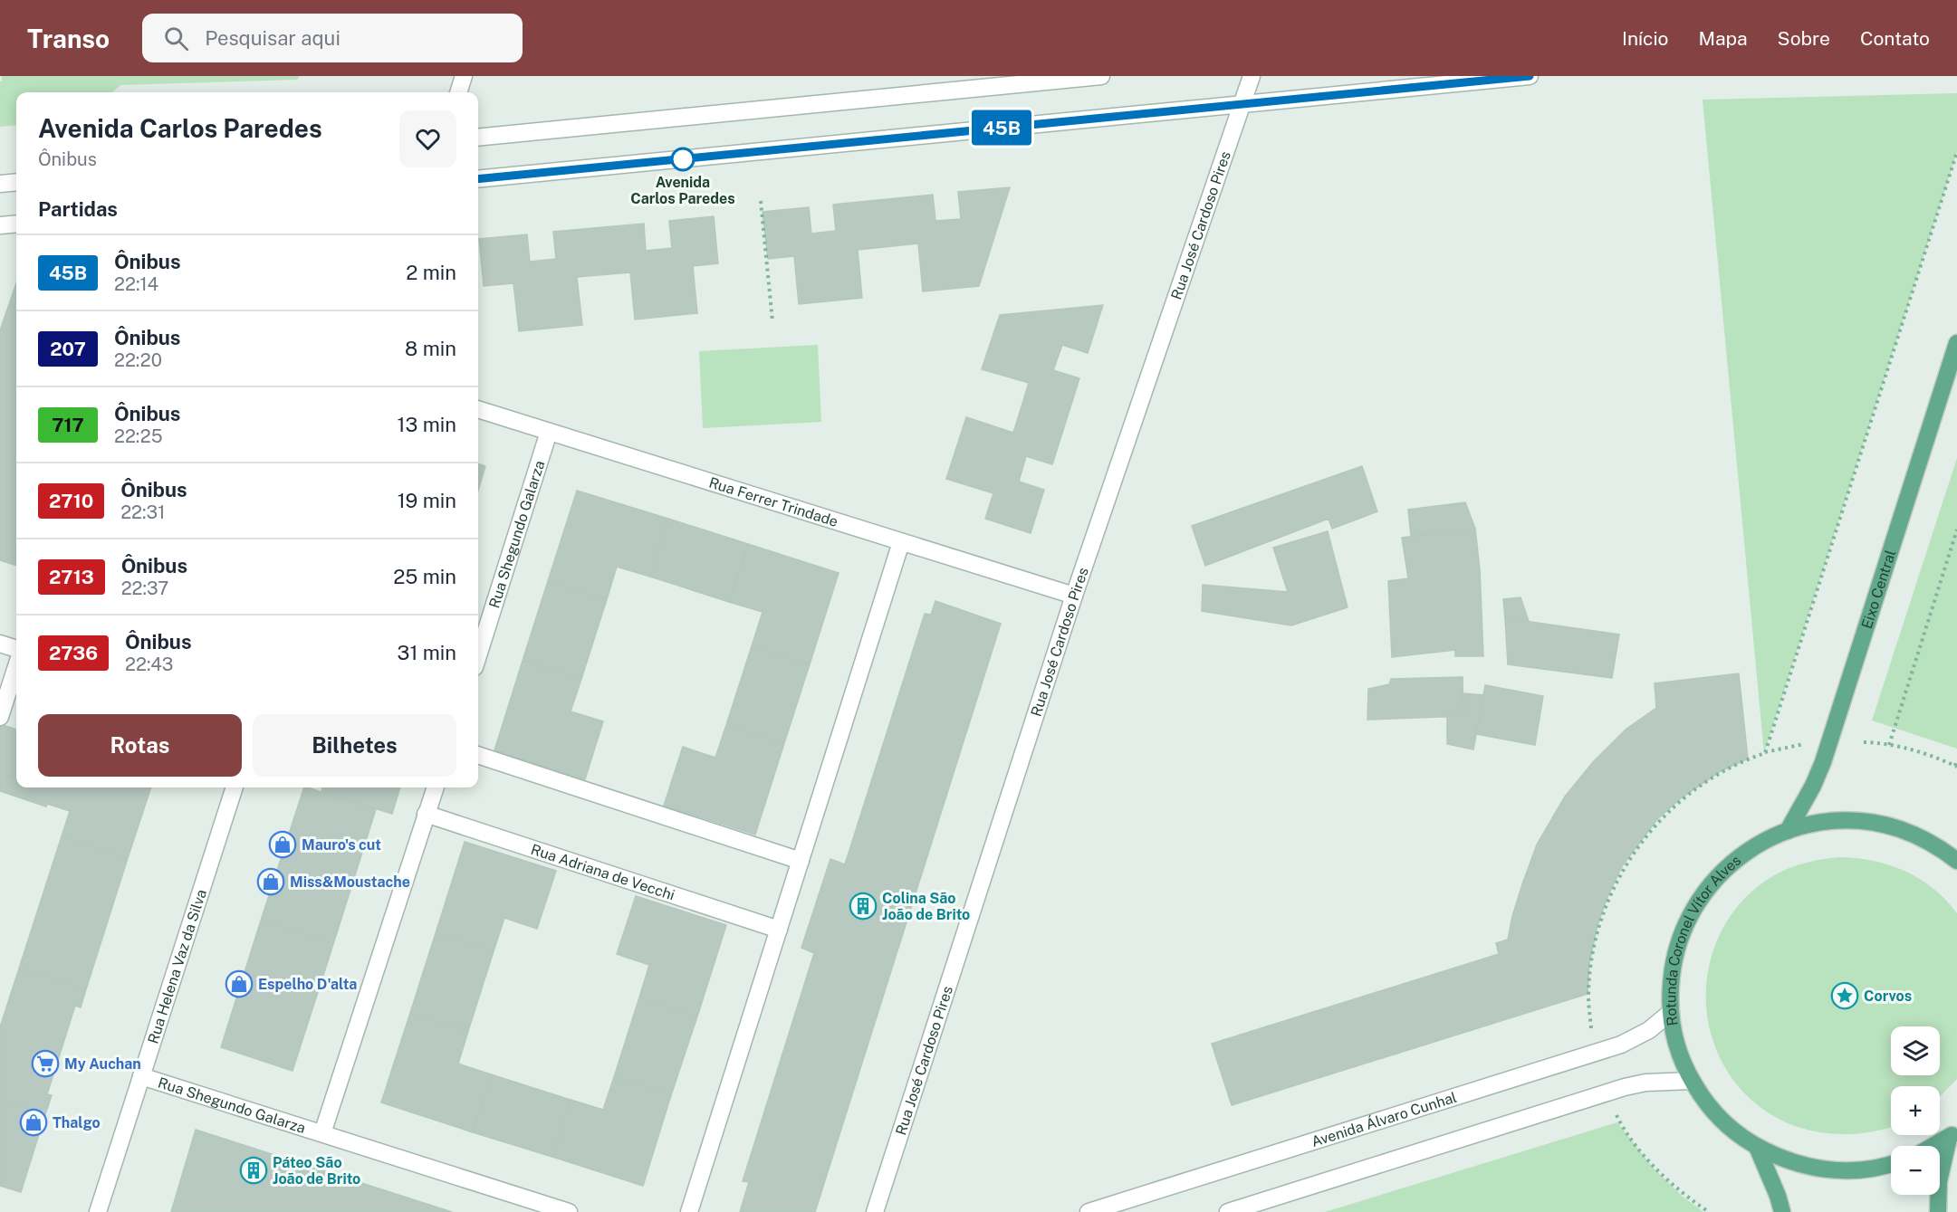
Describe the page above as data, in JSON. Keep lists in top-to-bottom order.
{
  "streets": {
    "main road": ["Eixo Central", "Rotunda Coronel Vítor Alves"],
    "street": [
      "Rua José Cardoso Pires",
      "Rua Ferrer Trindade",
      "Rua Shegundo Galarza",
      "Rua Adriana de Vecchi",
      "Rua Helena Vaz da Silva",
      "Avenida Álvaro Cunhal"
    ]
  },
  "crossings": [
    ["Rua José Cardoso Pires", "Rua Ferrer Trindade"],
    ["Rua Ferrer Trindade", "Rua Shegundo Galarza"],
    ["Rua Shegundo Galarza", "Rua Adriana de Vecchi"],
    ["Rua Shegundo Galarza", "Rua Helena Vaz da Silva"],
    ["Eixo Central", "Rotunda Coronel Vítor Alves"],
    ["Rotunda Coronel Vítor Alves", "Avenida Álvaro Cunhal"]
  ],
  "places": {
    "other": ["Avenida Carlos Paredes"],
    "shop": [
      "Mauro's cut",
      "Miss&Moustache",
      "Espelho D'alta",
      "Thalgo"
    ],
    "building": ["Colina São João de Brito", "Páteo São João de Brito"],
    "place": ["Corvos"],
    "supermarket": ["My Auchan"]
  },
  "lines": ["bus line 45B"],
  "page": {
    "header": "Transo",
    "search": "Pesquisar aqui",
    "nav": [
      "Início",
      "Mapa",
      "Sobre",
      "Contato"
    ],
    "on_map": "45B",
    "heading": [
      ["Avenida Carlos Paredes", "Ônibus"],
      "Partidas"
    ],
    "list": [
      {
        "mark": "45B",
        "name": "Ônibus",
        "note": "22:14",
        "value": "2 min"
      },
      {
        "mark": "207",
        "name": "Ônibus",
        "note": "22:20",
        "value": "8 min"
      },
      {
        "mark": "717",
        "name": "Ônibus",
        "note": "22:25",
        "value": "13 min"
      },
      {
        "mark": "2710",
        "name": "Ônibus",
        "note": "22:31",
        "value": "19 min"
      },
      {
        "mark": "2713",
        "name": "Ônibus",
        "note": "22:37",
        "value": "25 min"
      },
      {
        "mark": "2736",
        "name": "Ônibus",
        "note": "22:43",
        "value": "31 min"
      }
    ],
    "buttons": ["Rotas", "Bilhetes"],
    "map_buttons": ["+", "−"]
  }
}
